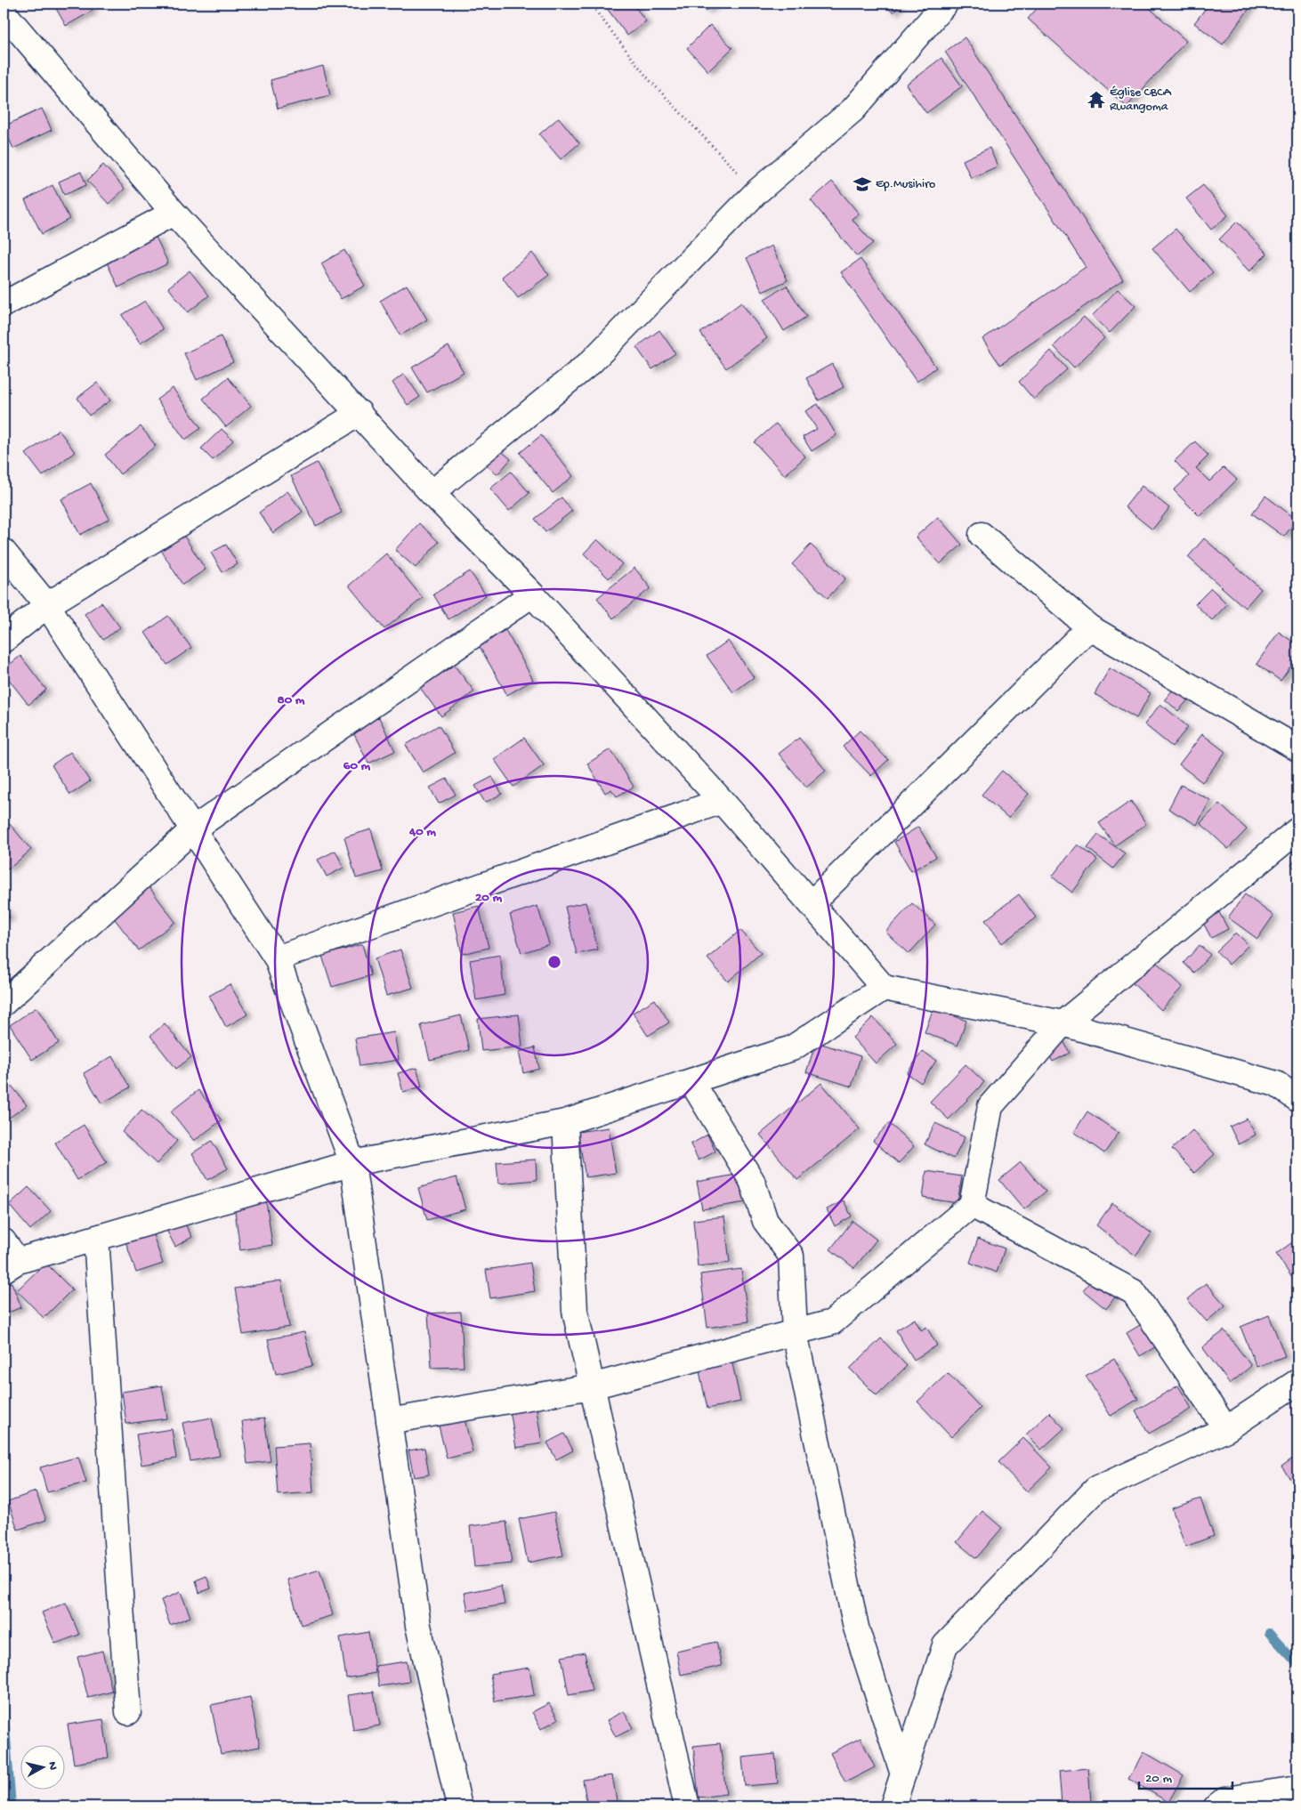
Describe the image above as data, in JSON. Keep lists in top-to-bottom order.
{
  "places": {
    "temple": ["Église CBCA Rwangoma"],
    "school or university": ["Ep.Musihiro"]
  },
  "scale_bar": "20 m",
  "north": "right",
  "rings": [
    "80 m",
    "60 m",
    "40 m",
    "20 m"
  ]
}
